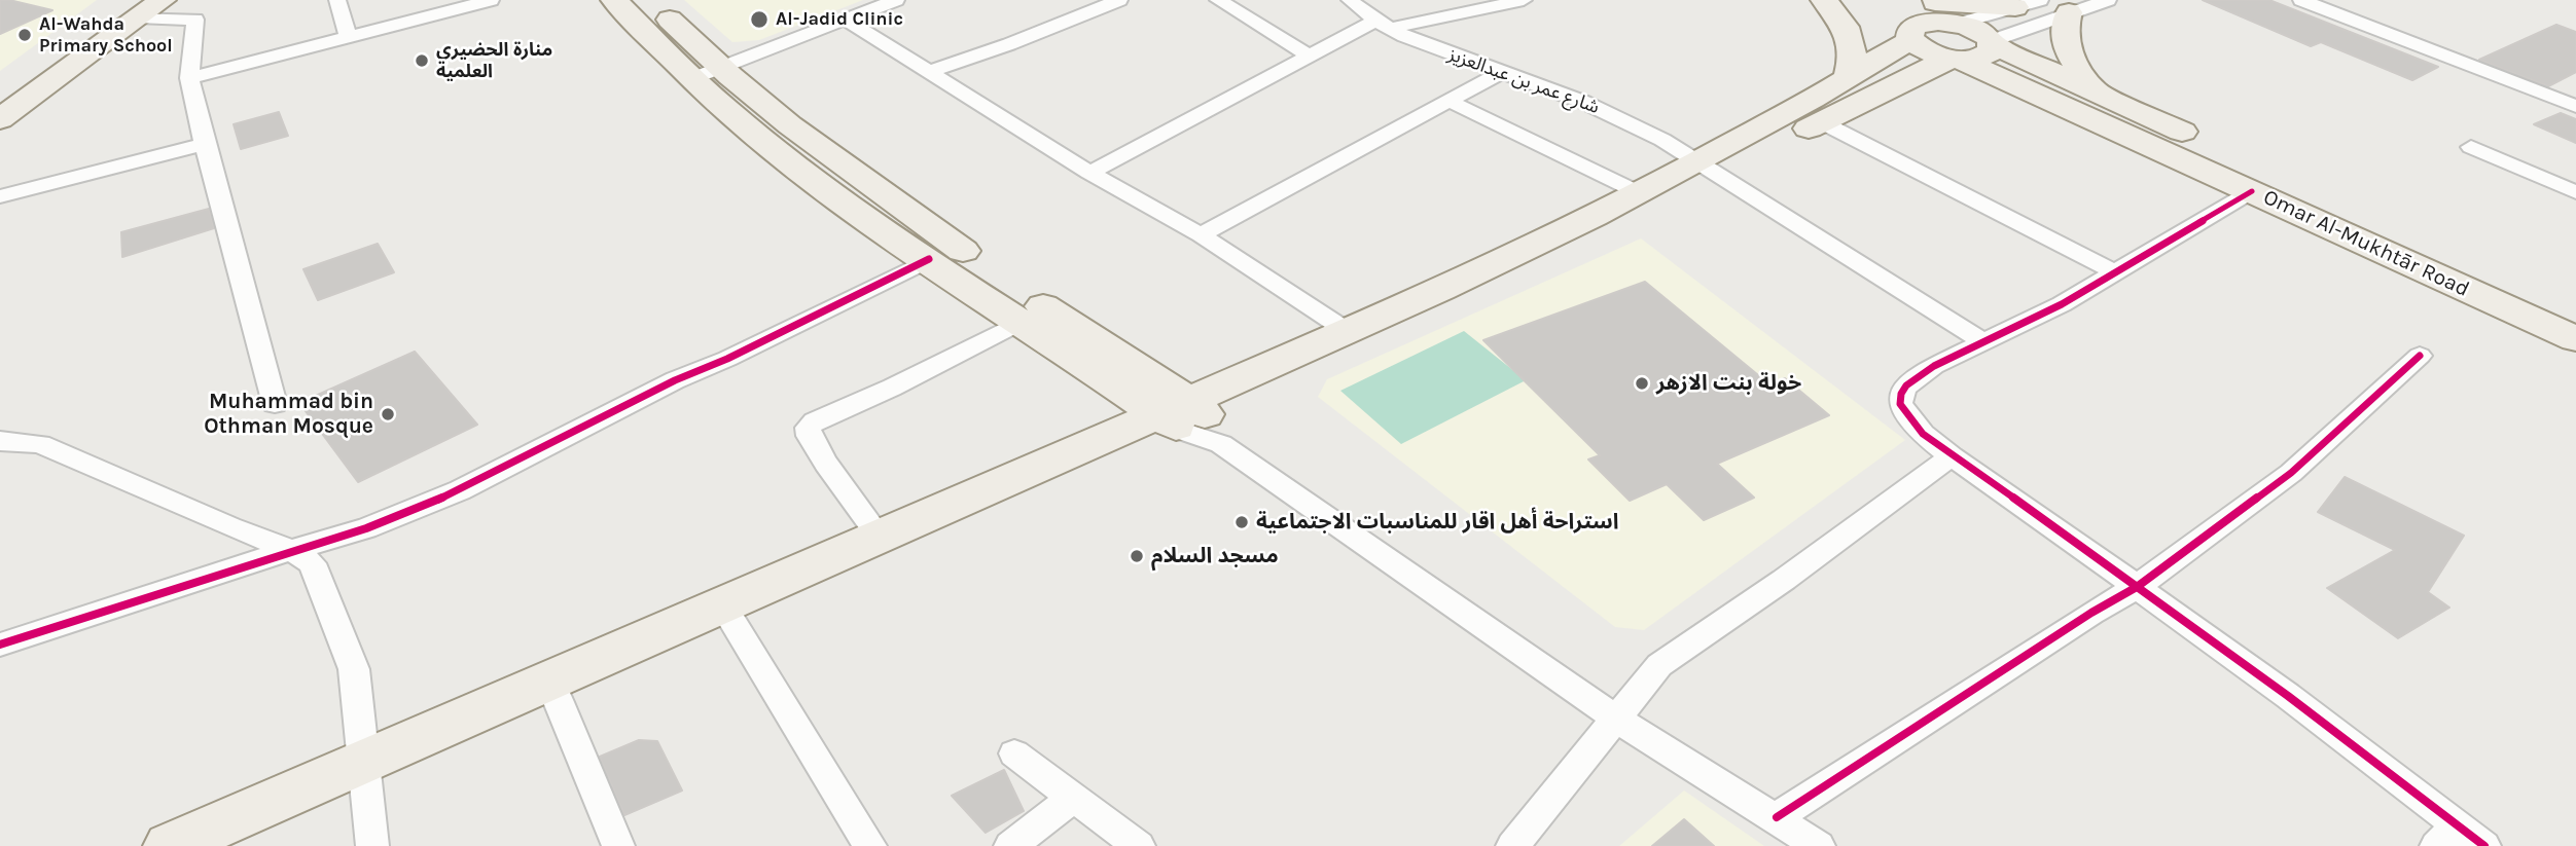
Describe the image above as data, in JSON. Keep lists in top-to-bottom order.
{
  "streets": {
    "main road": ["Omar Al-Mukhtār Road"],
    "street": ["شارع عمر بن عبدالعزيز"]
  },
  "places": [
    "Al-Jadid Clinic",
    "Al-Wahda Primary School",
    "منارة الحضيري العلمية",
    "خولة بنت الازهر",
    "Muhammad bin Othman Mosque",
    "استراحة أهل اقار للمناسبات الاجتماعية",
    "مسجد السلام"
  ]
}
